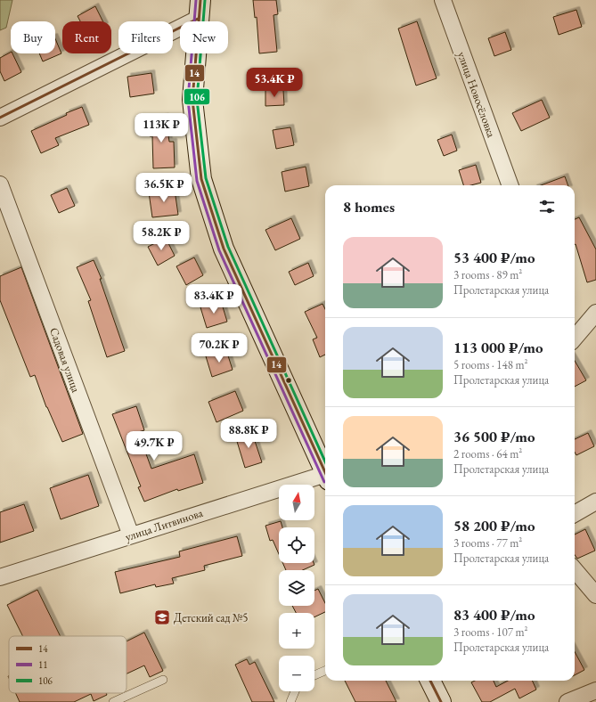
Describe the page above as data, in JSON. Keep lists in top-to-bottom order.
{
  "streets": {
    "street": ["улица Новосёловка", "Садовая улица", "улица Литвинова"]
  },
  "crossings": [
    ["Садовая улица", "улица Литвинова"]
  ],
  "places": {
    "school or university": ["Детский сад №5"]
  },
  "lines": ["transit line 14", "transit line 11", "transit line 106"],
  "legend": ["14", "11", "106"],
  "north": "top",
  "page": {
    "chip": [
      "Buy",
      "Rent",
      "Filters",
      "New"
    ],
    "price": [
      "53.4K ₽",
      "113K ₽",
      "36.5K ₽",
      "58.2K ₽",
      "83.4K ₽",
      "70.2K ₽",
      "88.8K ₽",
      "49.7K ₽"
    ],
    "heading": "8 homes",
    "list": [
      {
        "name": "53 400 ₽/mo",
        "note": "3 rooms · 89 m² · Пролетарская улица"
      },
      {
        "name": "113 000 ₽/mo",
        "note": "5 rooms · 148 m² · Пролетарская улица"
      },
      {
        "name": "36 500 ₽/mo",
        "note": "2 rooms · 64 m² · Пролетарская улица"
      },
      {
        "name": "58 200 ₽/mo",
        "note": "3 rooms · 77 m² · Пролетарская улица"
      },
      {
        "name": "83 400 ₽/mo",
        "note": "3 rooms · 107 m² · Пролетарская улица"
      }
    ],
    "map_buttons": ["+", "−"]
  }
}
